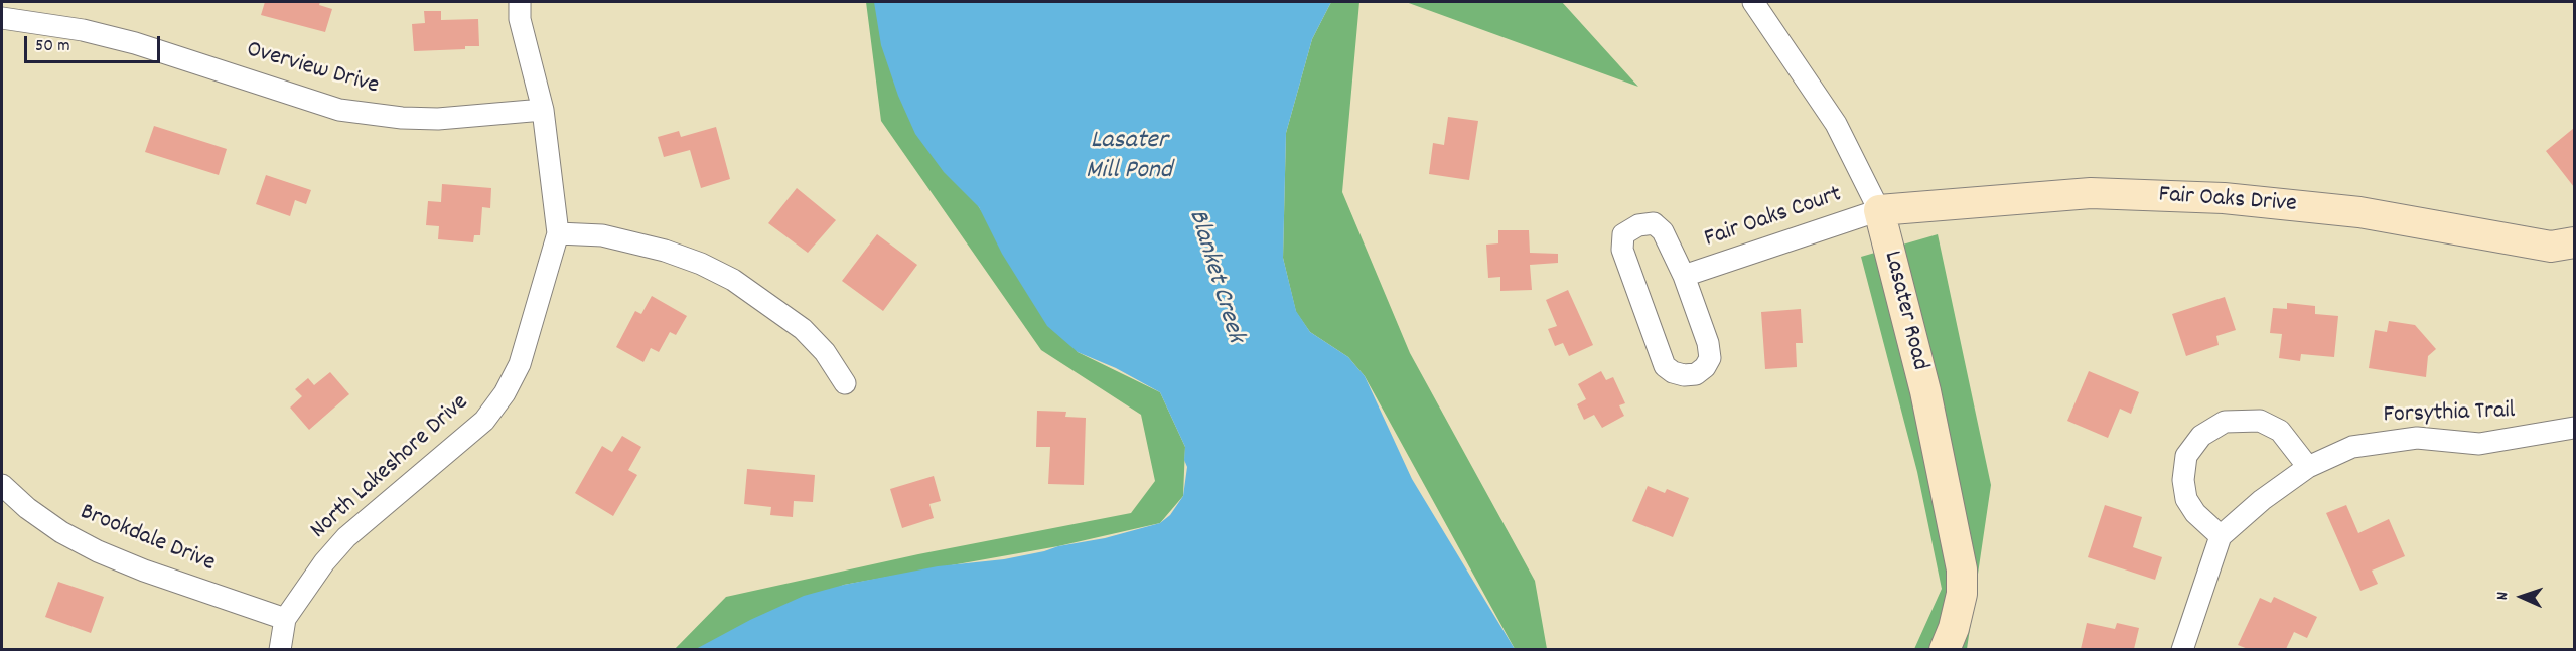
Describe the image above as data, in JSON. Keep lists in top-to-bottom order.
{
  "streets": {
    "street": [
      "Overview Drive",
      "Fair Oaks Drive",
      "Fair Oaks Court",
      "Lasater Road",
      "Forsythia Trail",
      "North Lakeshore Drive",
      "Brookdale Drive"
    ]
  },
  "crossings": [
    ["Overview Drive", "North Lakeshore Drive"],
    ["Fair Oaks Drive", "Fair Oaks Court"],
    ["Fair Oaks Drive", "Lasater Road"],
    ["Fair Oaks Court", "Lasater Road"],
    ["North Lakeshore Drive", "Brookdale Drive"]
  ],
  "water": ["Lasater Mill Pond", "Blanket Creek"],
  "scale_bar": "50 m",
  "north": "left"
}
